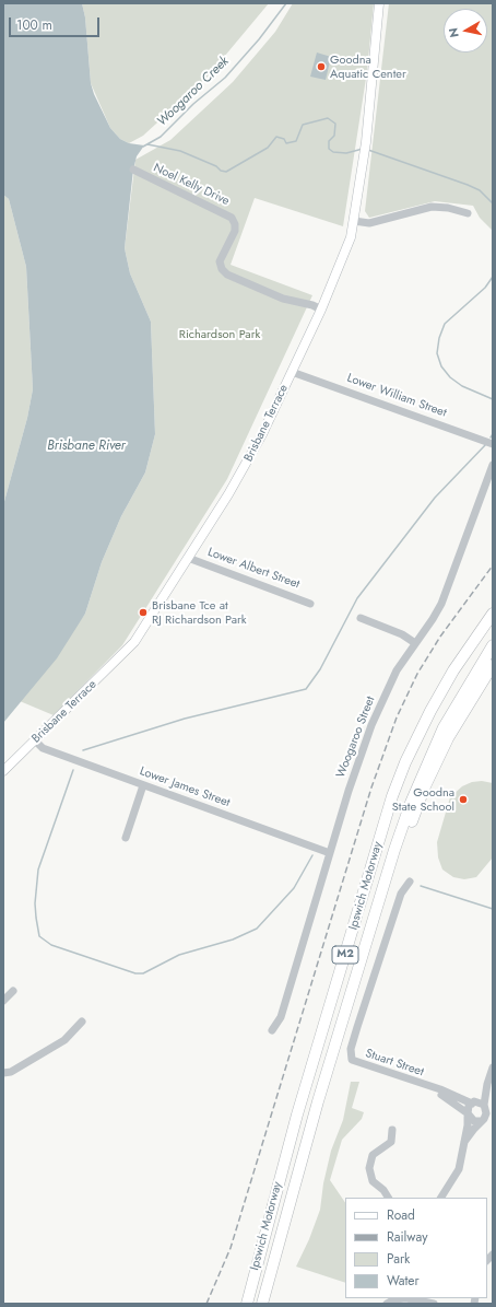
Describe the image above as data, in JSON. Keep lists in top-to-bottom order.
{
  "streets": {
    "highway": ["Ipswich Motorway", "M2"],
    "main road": ["Brisbane Terrace"],
    "street": [
      "Noel Kelly Drive",
      "Lower William Street",
      "Lower Albert Street",
      "Woogaroo Street",
      "Lower James Street",
      "Stuart Street"
    ]
  },
  "crossings": [
    ["Noel Kelly Drive", "Brisbane Terrace"],
    ["Lower William Street", "Brisbane Terrace"],
    ["Brisbane Terrace", "Lower Albert Street"],
    ["Brisbane Terrace", "Lower James Street"],
    ["Woogaroo Street", "Lower James Street"]
  ],
  "water": ["Woogaroo Creek", "Brisbane River"],
  "parks": ["Richardson Park"],
  "places": ["Goodna Aquatic Center", "Brisbane Tce at RJ Richardson Park", "Goodna State School"],
  "legend": [
    "Road",
    "Railway",
    "Park",
    "Water"
  ],
  "scale_bar": "100 m",
  "north": "left"
}
